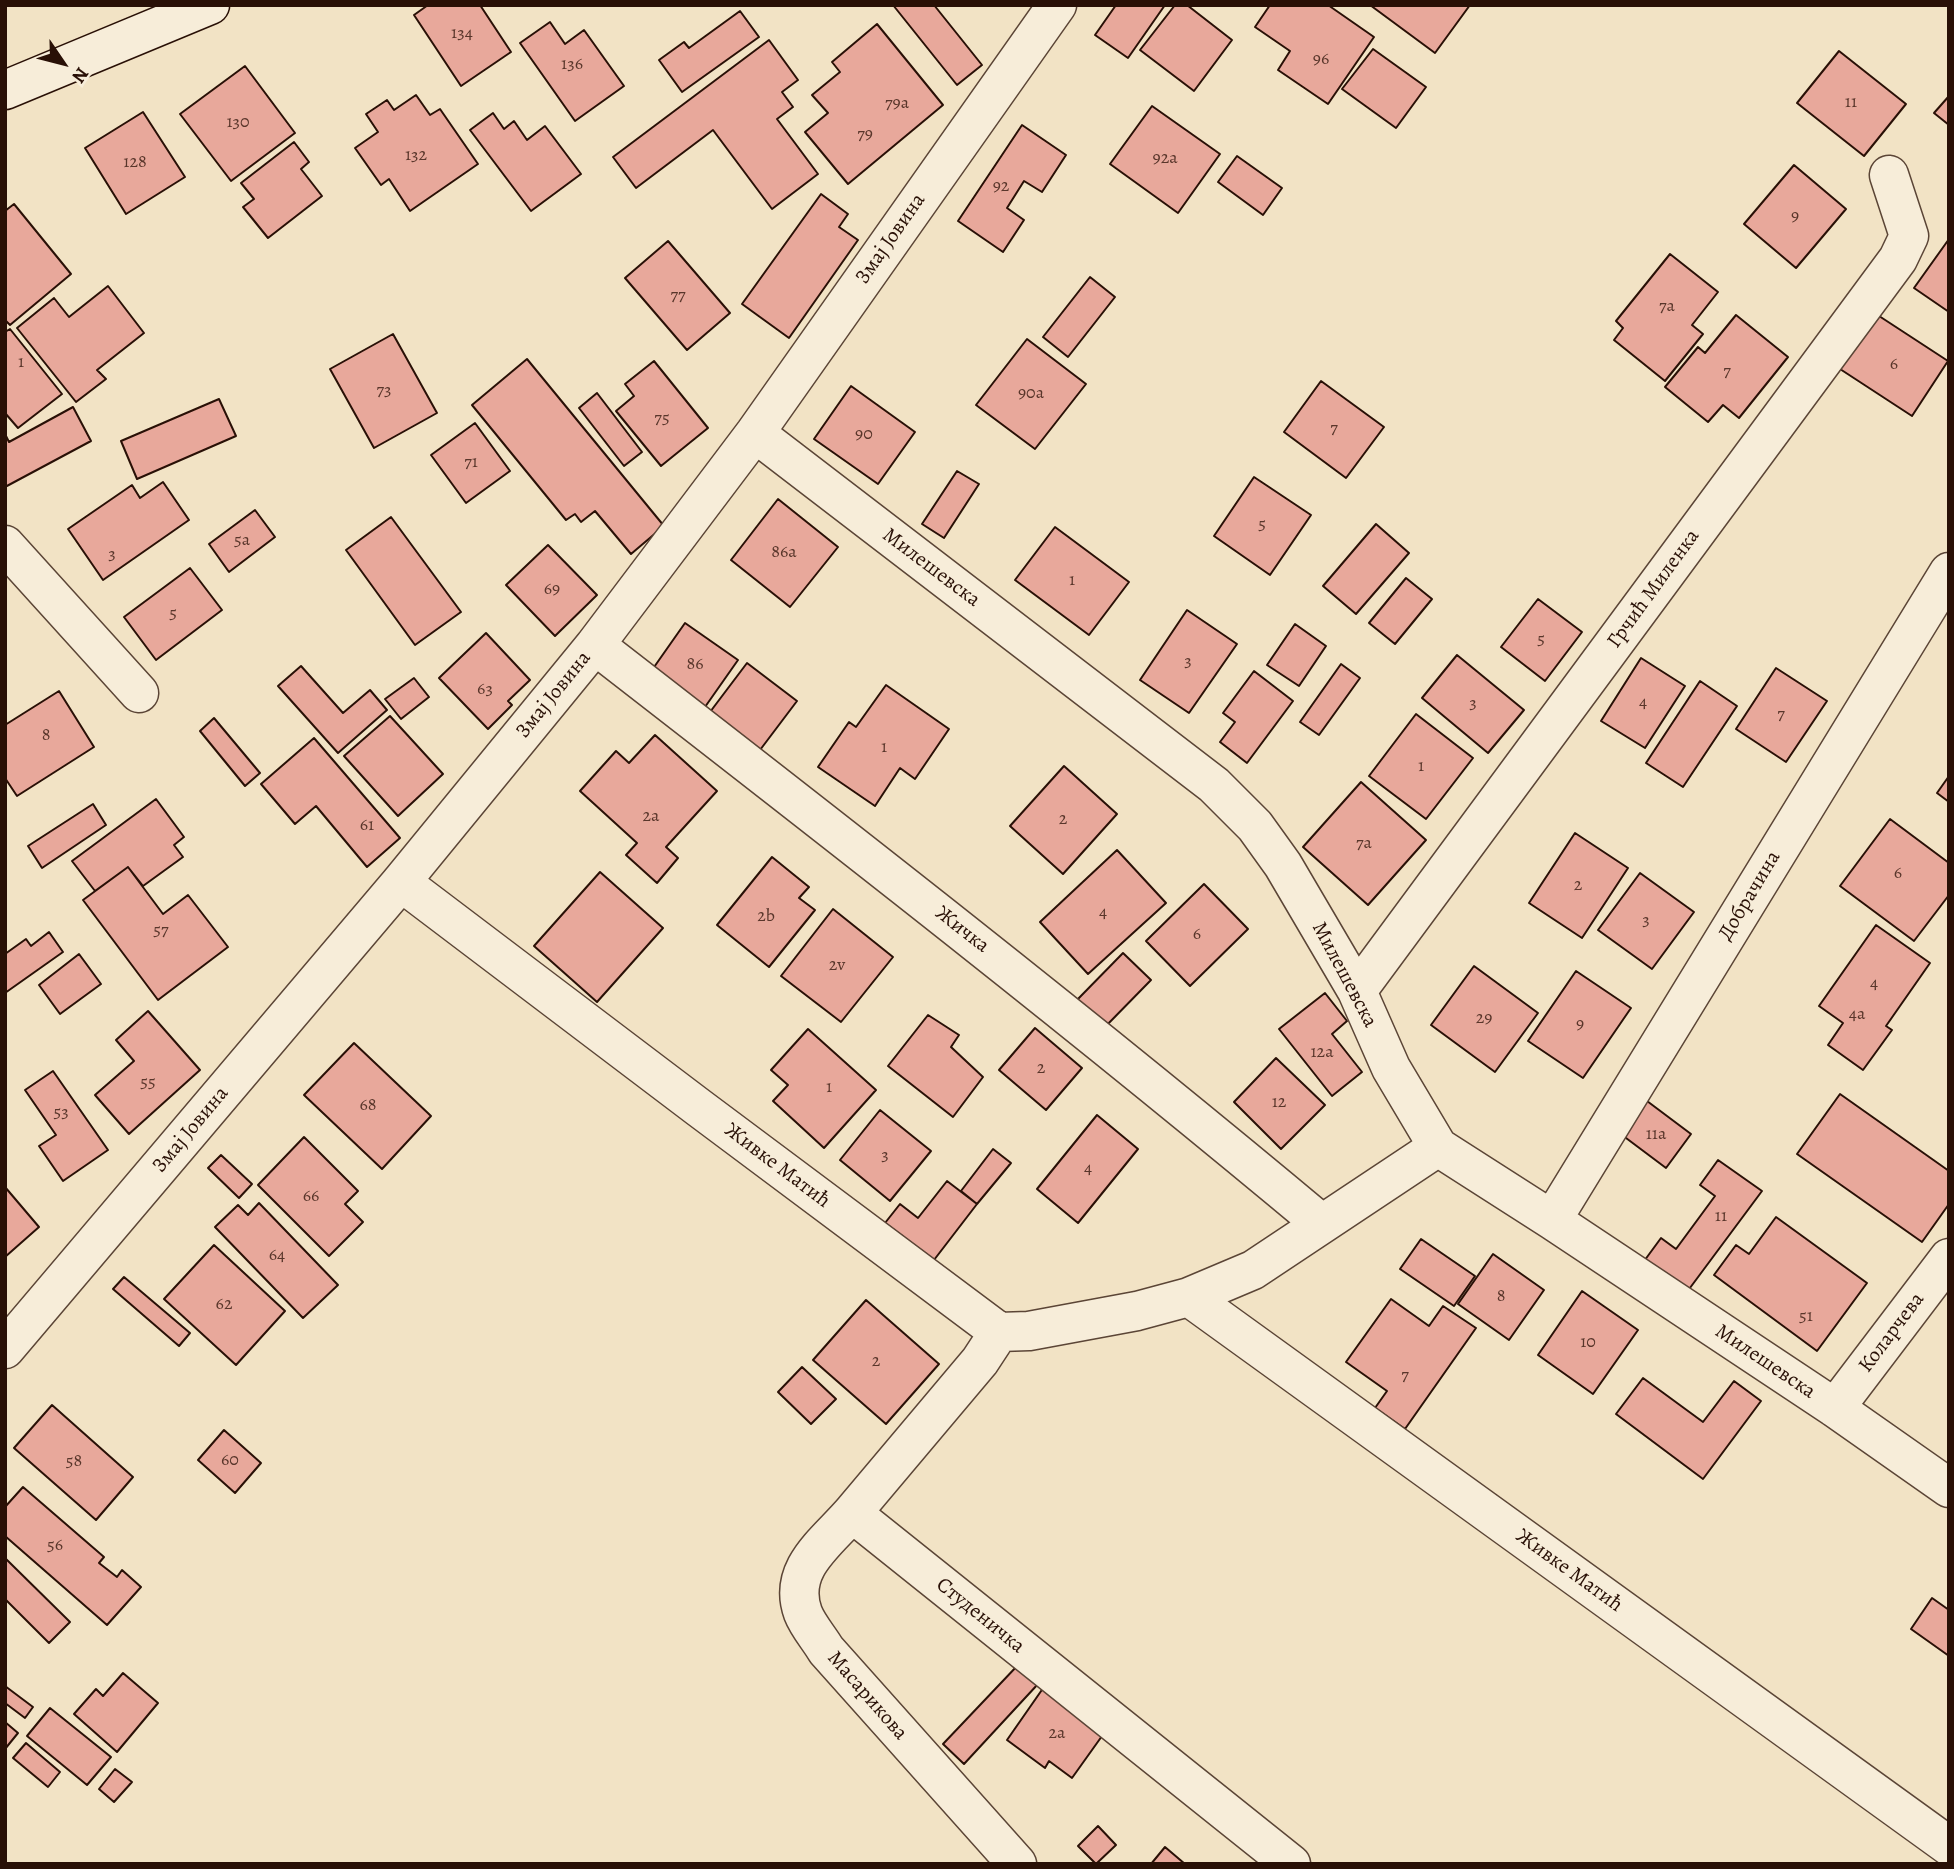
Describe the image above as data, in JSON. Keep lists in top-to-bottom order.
{
  "streets": {
    "street": [
      "Змај Јовина",
      "Милешевска",
      "Грчић Миленка",
      "Добрачина",
      "Жичка",
      "Живке Матић",
      "Коларчева",
      "Студеничка",
      "Масарикова"
    ]
  },
  "crossings": [
    ["Змај Јовина", "Милешевска"],
    ["Змај Јовина", "Жичка"],
    ["Змај Јовина", "Живке Матић"],
    ["Милешевска", "Грчић Миленка"],
    ["Милешевска", "Добрачина"],
    ["Милешевска", "Коларчева"],
    ["Студеничка", "Масарикова"]
  ],
  "house_numbers": [
    "134",
    "96",
    "136",
    "11",
    "79a",
    "130",
    "79",
    "132",
    "92a",
    "128",
    "92",
    "9",
    "77",
    "7a",
    "1",
    "6",
    "7",
    "73",
    "90a",
    "75",
    "7",
    "90",
    "71",
    "5",
    "5a",
    "86a",
    "3",
    "1",
    "69",
    "5",
    "5",
    "3",
    "86",
    "63",
    "4",
    "3",
    "7",
    "8",
    "1",
    "1",
    "2a",
    "2",
    "61",
    "7a",
    "6",
    "2",
    "4",
    "2b",
    "3",
    "57",
    "6",
    "2v",
    "4",
    "4a",
    "29",
    "9",
    "12a",
    "2",
    "55",
    "1",
    "12",
    "68",
    "53",
    "11a",
    "3",
    "4",
    "66",
    "11",
    "64",
    "8",
    "62",
    "51",
    "10",
    "2",
    "7",
    "60",
    "58",
    "56",
    "2a"
  ],
  "north": "bottom right"
}
